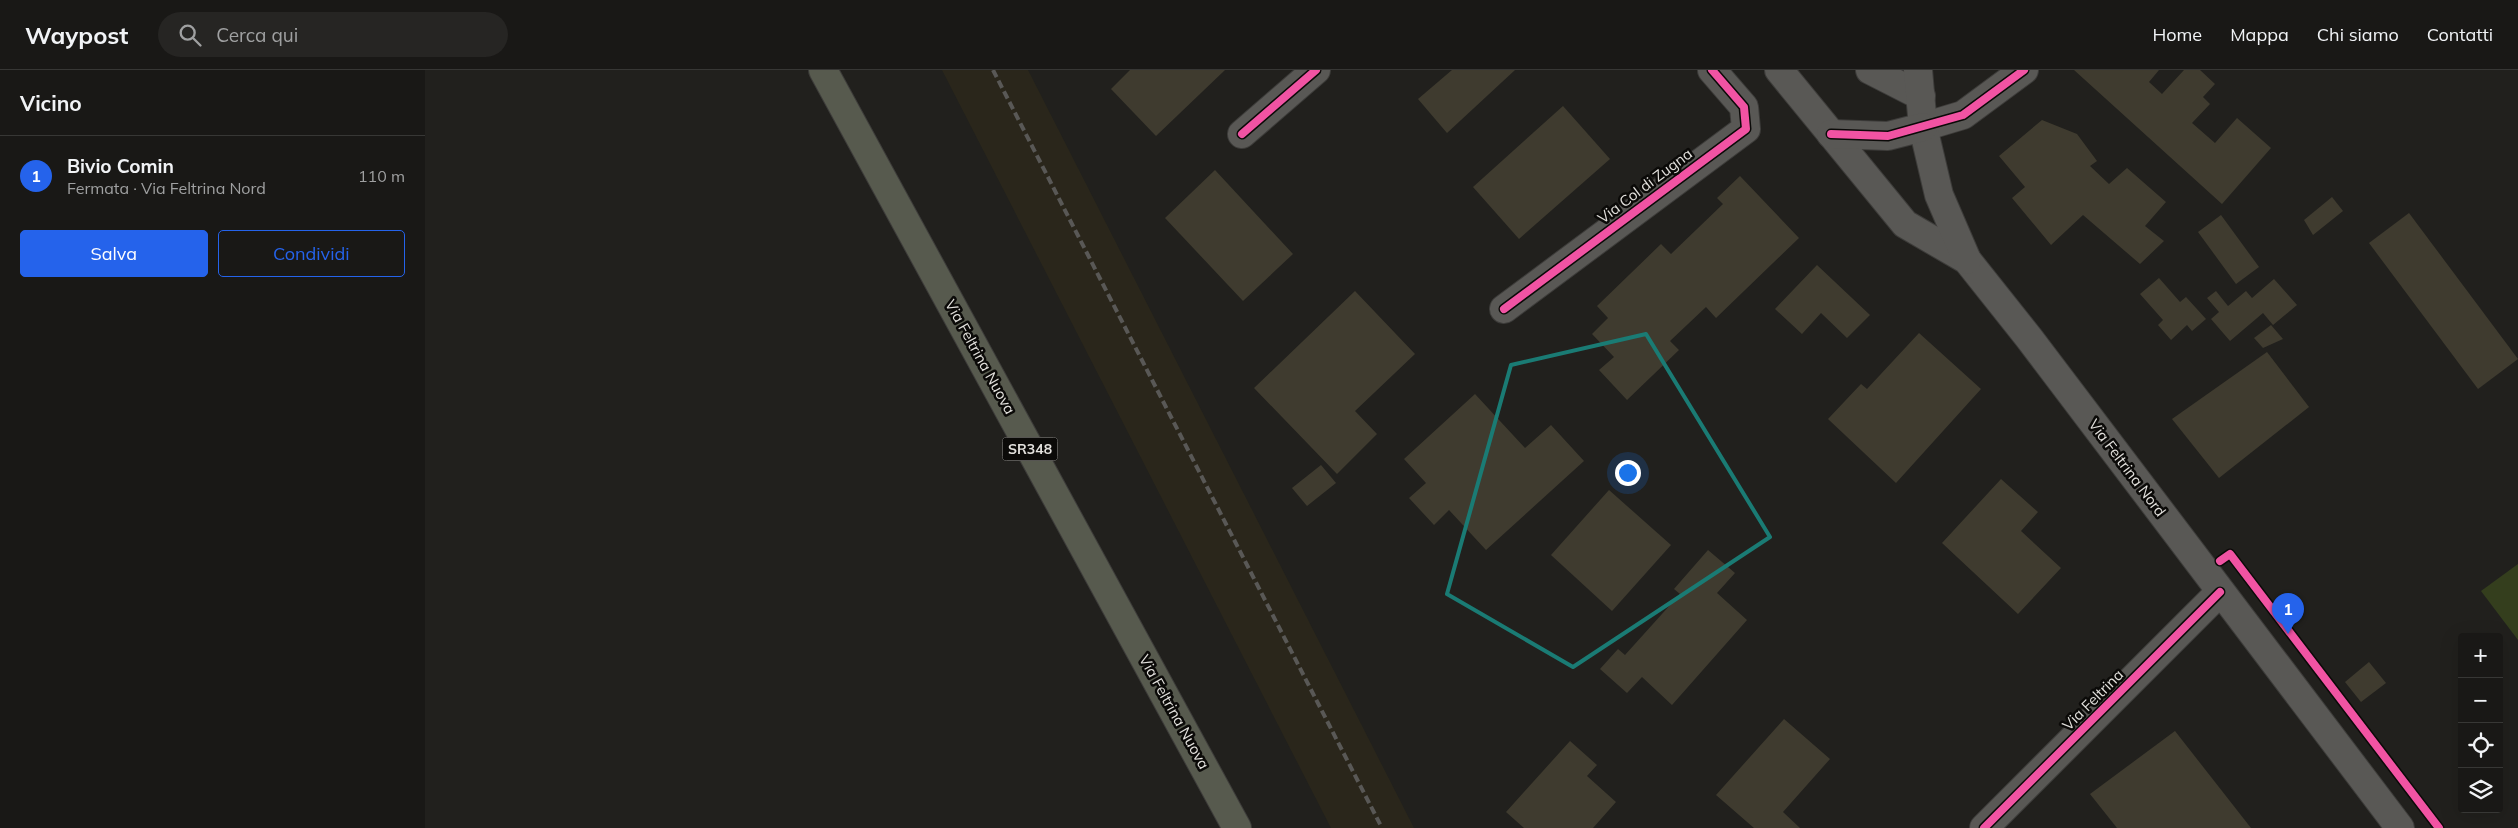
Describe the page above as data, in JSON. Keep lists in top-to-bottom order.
{
  "streets": {
    "main road": ["Via Feltrina Nuova", "SR348"],
    "street": ["Via Col di Zugna", "Via Feltrina Nord", "Via Feltrina"]
  },
  "crossings": [
    ["Via Feltrina Nord", "Via Feltrina"]
  ],
  "page": {
    "header": "Waypost",
    "search": "Cerca qui",
    "nav": [
      "Home",
      "Mappa",
      "Chi siamo",
      "Contatti"
    ],
    "heading": "Vicino",
    "list": [
      {
        "mark": "1",
        "name": "Bivio Comin",
        "note": "Fermata · Via Feltrina Nord",
        "value": "110 m"
      }
    ],
    "buttons": ["Salva", "Condividi"],
    "pins": "1",
    "map_buttons": ["+", "−"]
  }
}
